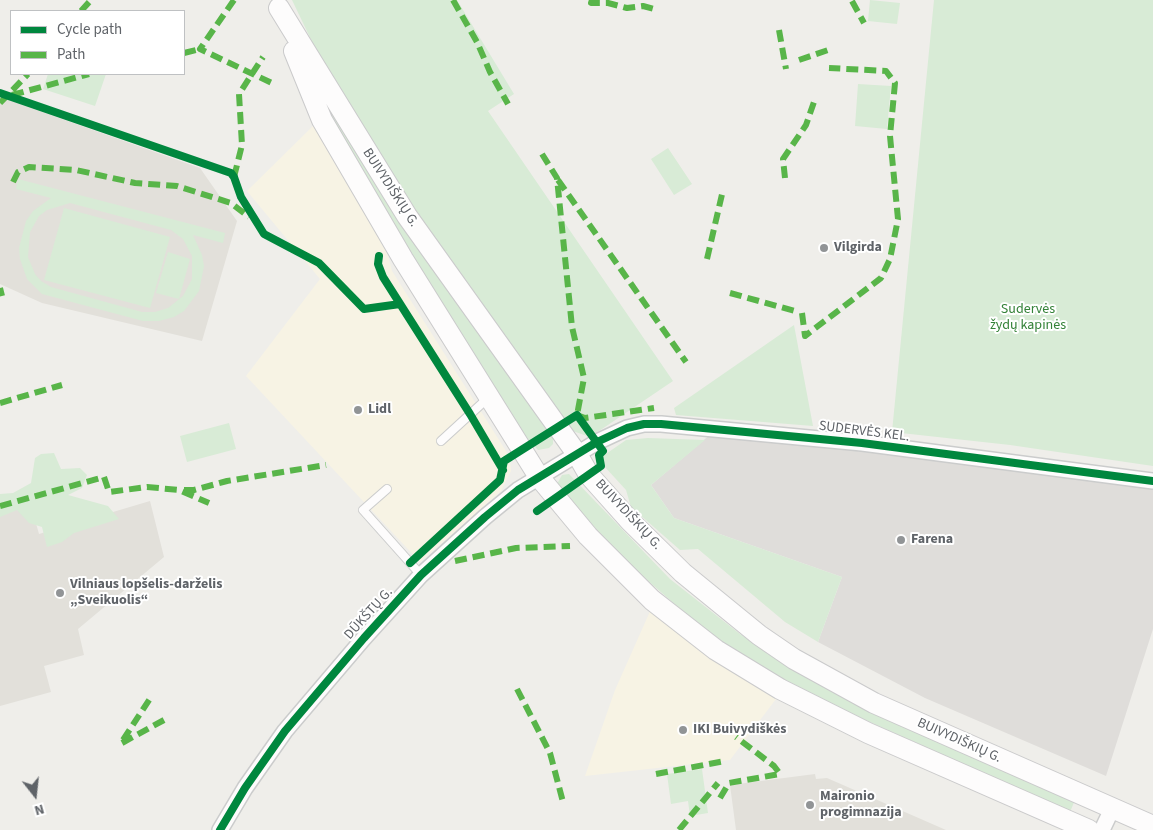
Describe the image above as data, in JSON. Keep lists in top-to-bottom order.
{
  "streets": {
    "main road": ["BUIVYDIŠKIŲ G."],
    "street": ["SUDERVĖS KEL.", "DŪKŠTŲ G."]
  },
  "crossings": [
    ["BUIVYDIŠKIŲ G.", "SUDERVĖS KEL."],
    ["BUIVYDIŠKIŲ G.", "DŪKŠTŲ G."],
    ["SUDERVĖS KEL.", "DŪKŠTŲ G."]
  ],
  "parks": ["Sudervės žydų kapinės"],
  "places": [
    "Vilgirda",
    "Lidl",
    "Farena",
    "Vilniaus lopšelis-darželis „Sveikuolis“",
    "IKI Buivydiškės",
    "Maironio progimnazija"
  ],
  "legend": ["Cycle path", "Path"],
  "north": "bottom"
}
